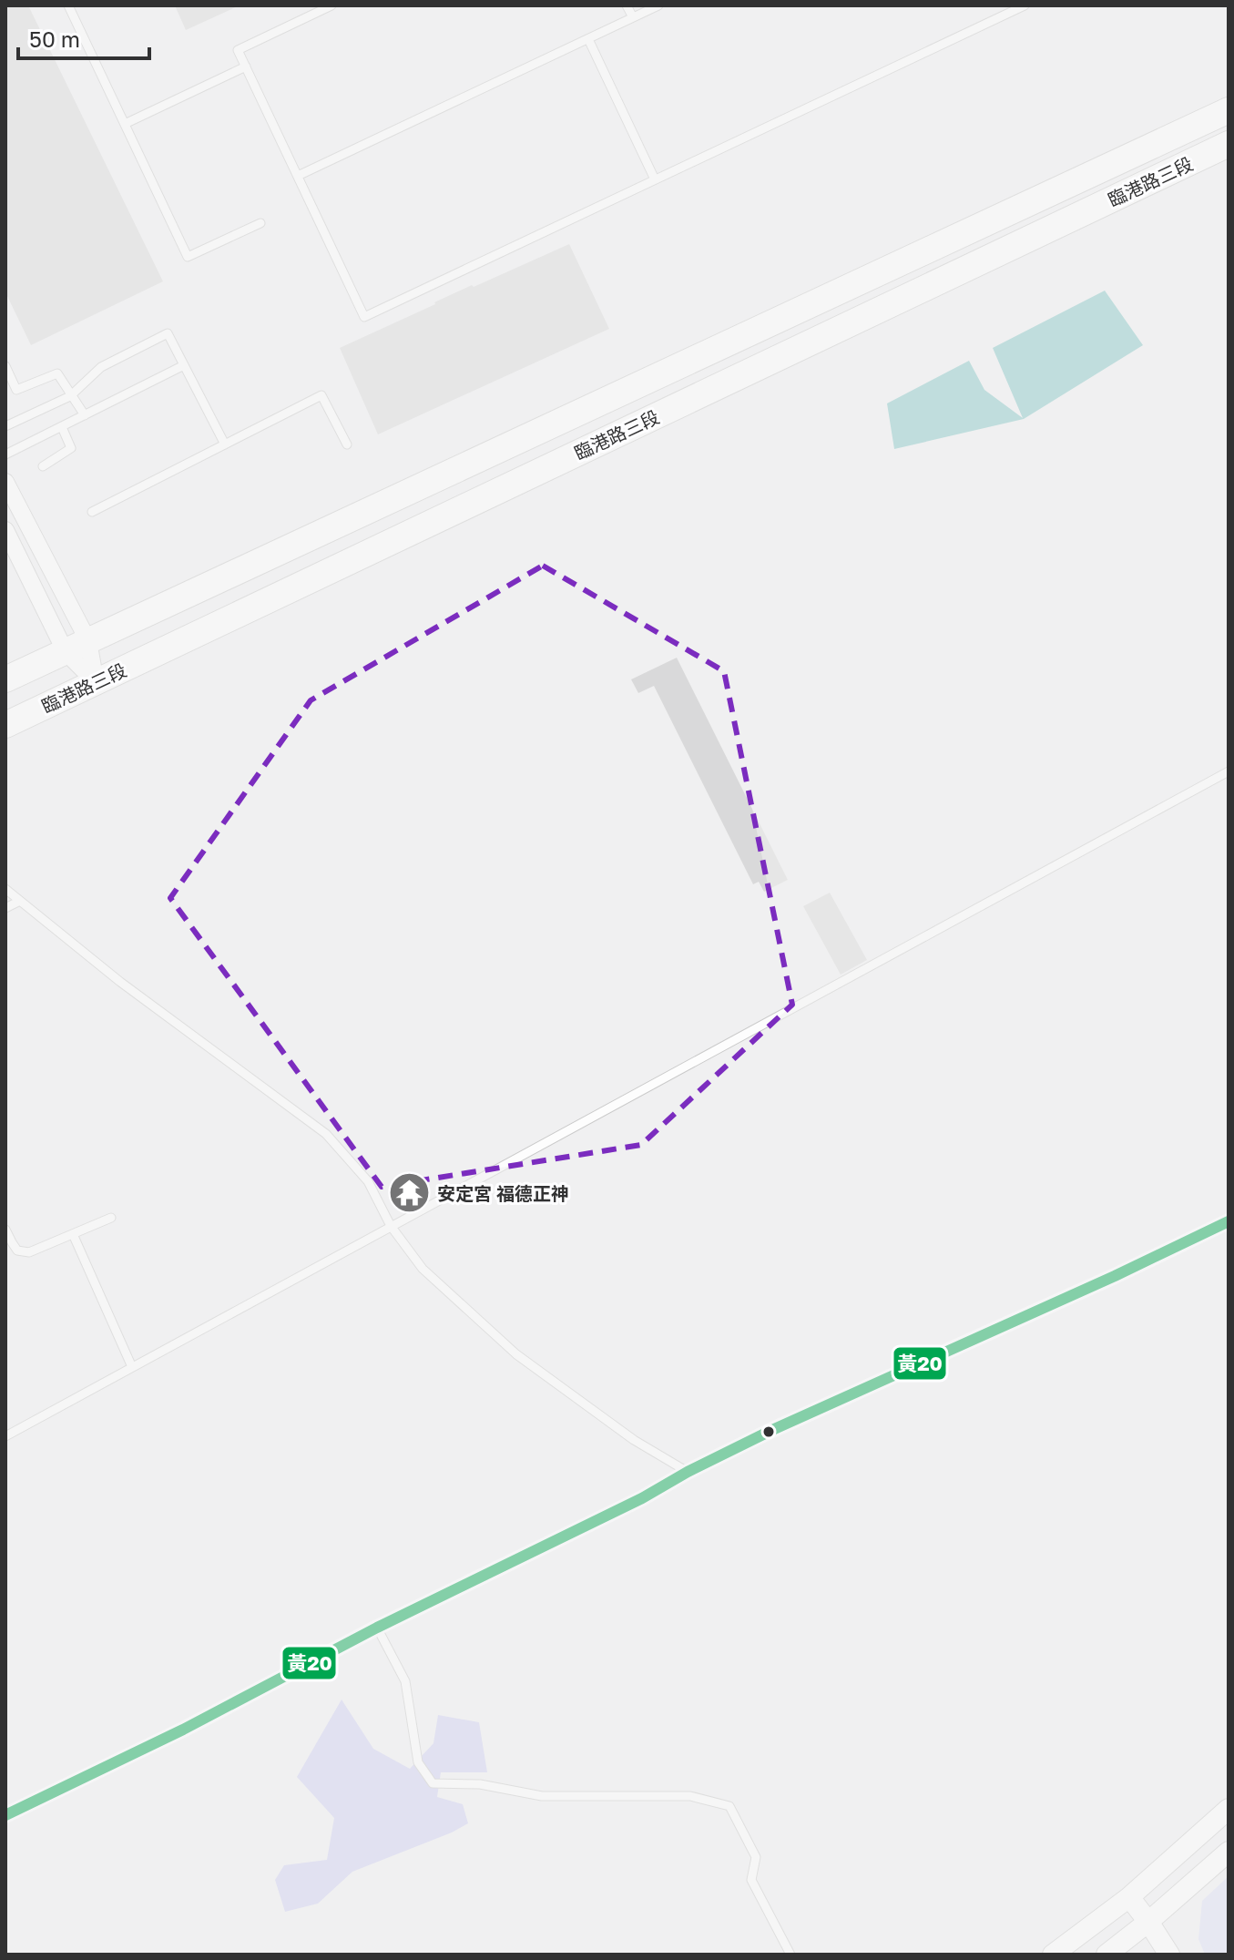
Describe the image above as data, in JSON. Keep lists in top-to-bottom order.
{
  "streets": {
    "main road": ["臨港路三段"]
  },
  "places": {
    "temple": ["安定宮 福德正神"]
  },
  "lines": ["transit line 黃20"],
  "scale_bar": "50 m"
}
